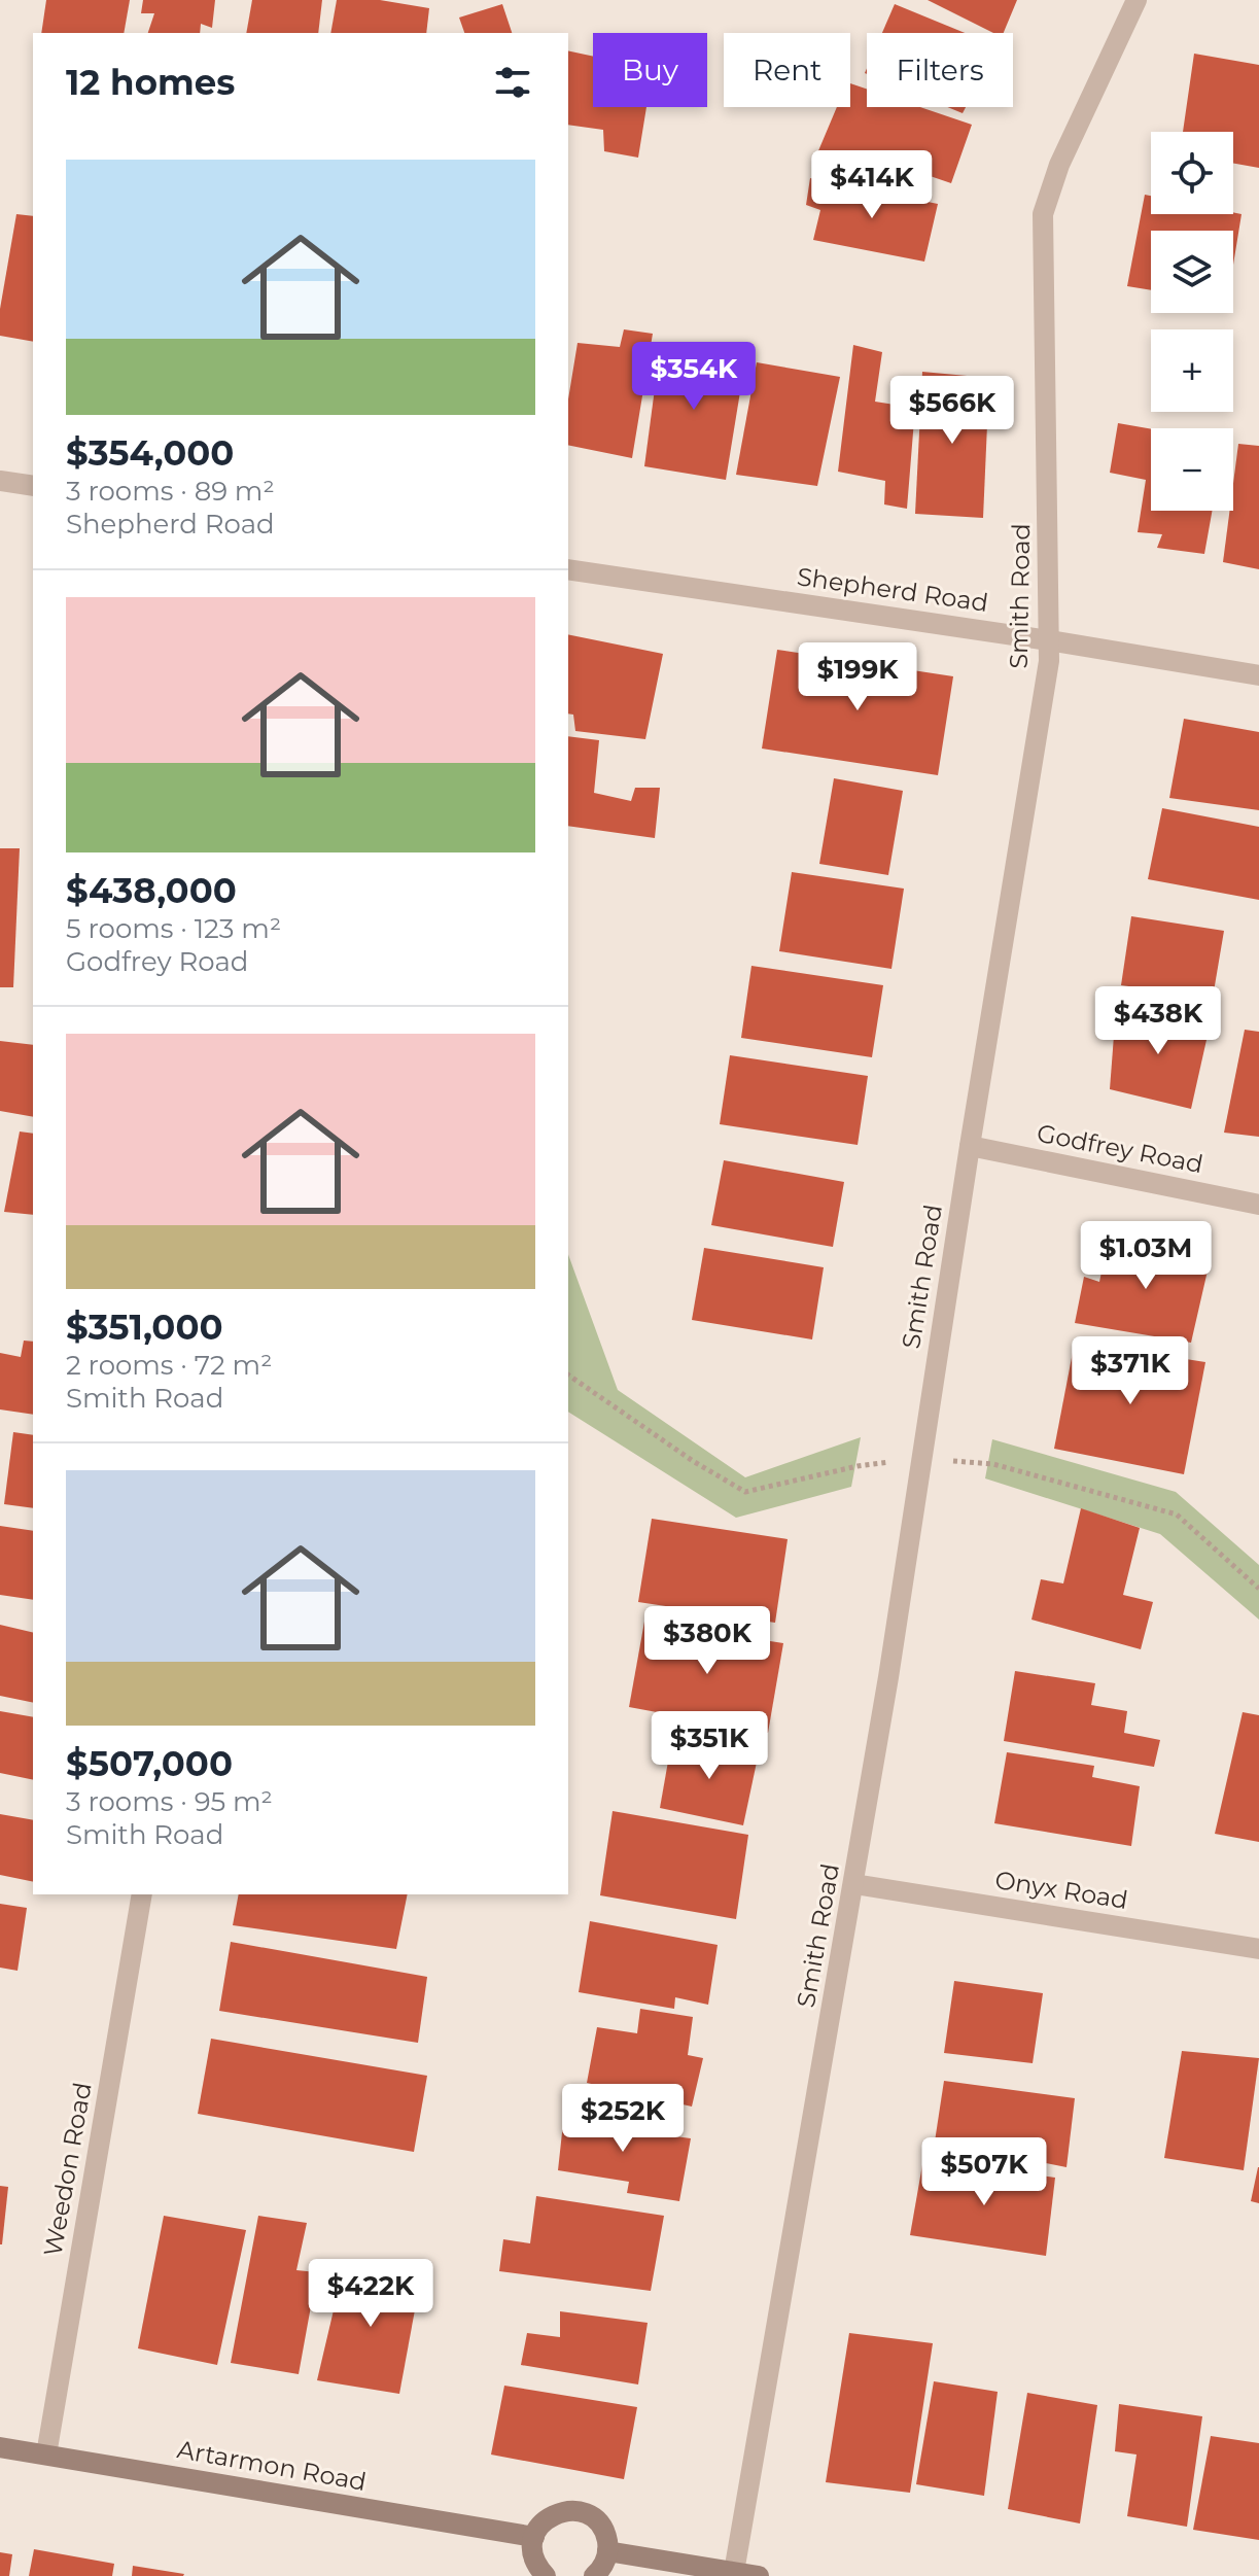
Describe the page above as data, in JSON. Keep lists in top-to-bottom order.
{
  "streets": {
    "street": [
      "Shepherd Road",
      "Smith Road",
      "Godfrey Road",
      "Onyx Road",
      "Weedon Road",
      "Artarmon Road"
    ]
  },
  "crossings": [
    ["Shepherd Road", "Smith Road"],
    ["Smith Road", "Godfrey Road"],
    ["Smith Road", "Onyx Road"],
    ["Weedon Road", "Artarmon Road"]
  ],
  "page": {
    "chip": ["Buy", "Rent", "Filters"],
    "heading": "12 homes",
    "map_buttons": ["+", "−"],
    "list": [
      {
        "name": "$354,000",
        "note": "3 rooms · 89 m² · Shepherd Road"
      },
      {
        "name": "$438,000",
        "note": "5 rooms · 123 m² · Godfrey Road"
      },
      {
        "name": "$351,000",
        "note": "2 rooms · 72 m² · Smith Road"
      },
      {
        "name": "$507,000",
        "note": "3 rooms · 95 m² · Smith Road"
      }
    ],
    "price": [
      "$414K",
      "$354K",
      "$566K",
      "$199K",
      "$438K",
      "$1.03M",
      "$371K",
      "$380K",
      "$351K",
      "$252K",
      "$507K",
      "$422K"
    ]
  }
}
